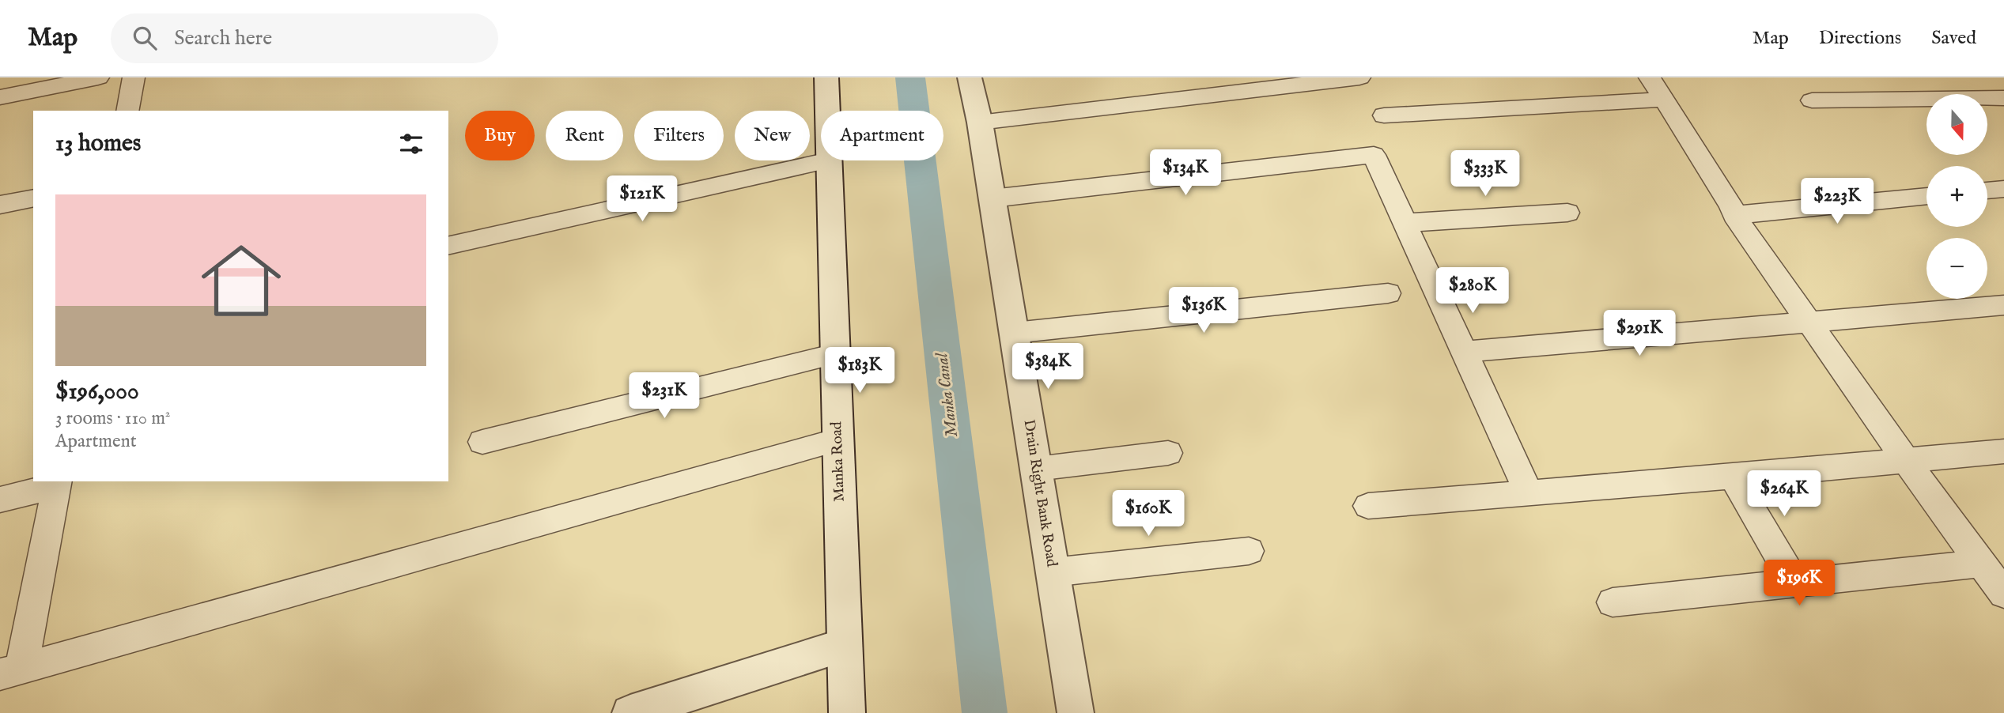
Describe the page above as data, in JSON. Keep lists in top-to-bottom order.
{
  "streets": {
    "street": ["Manka Road", "Drain Right Bank Road"]
  },
  "water": ["Manka Canal"],
  "north": "bottom",
  "page": {
    "header": "Map",
    "search": "Search here",
    "nav": ["Map", "Directions", "Saved"],
    "map_buttons": ["+", "−"],
    "chip": [
      "Buy",
      "Rent",
      "Filters",
      "New",
      "Apartment"
    ],
    "heading": "13 homes",
    "price": [
      "$134K",
      "$333K",
      "$121K",
      "$223K",
      "$280K",
      "$136K",
      "$291K",
      "$384K",
      "$183K",
      "$231K",
      "$264K",
      "$160K",
      "$196K"
    ],
    "list": [
      {
        "name": "$196,000",
        "note": "3 rooms · 110 m² · Apartment"
      }
    ]
  }
}
